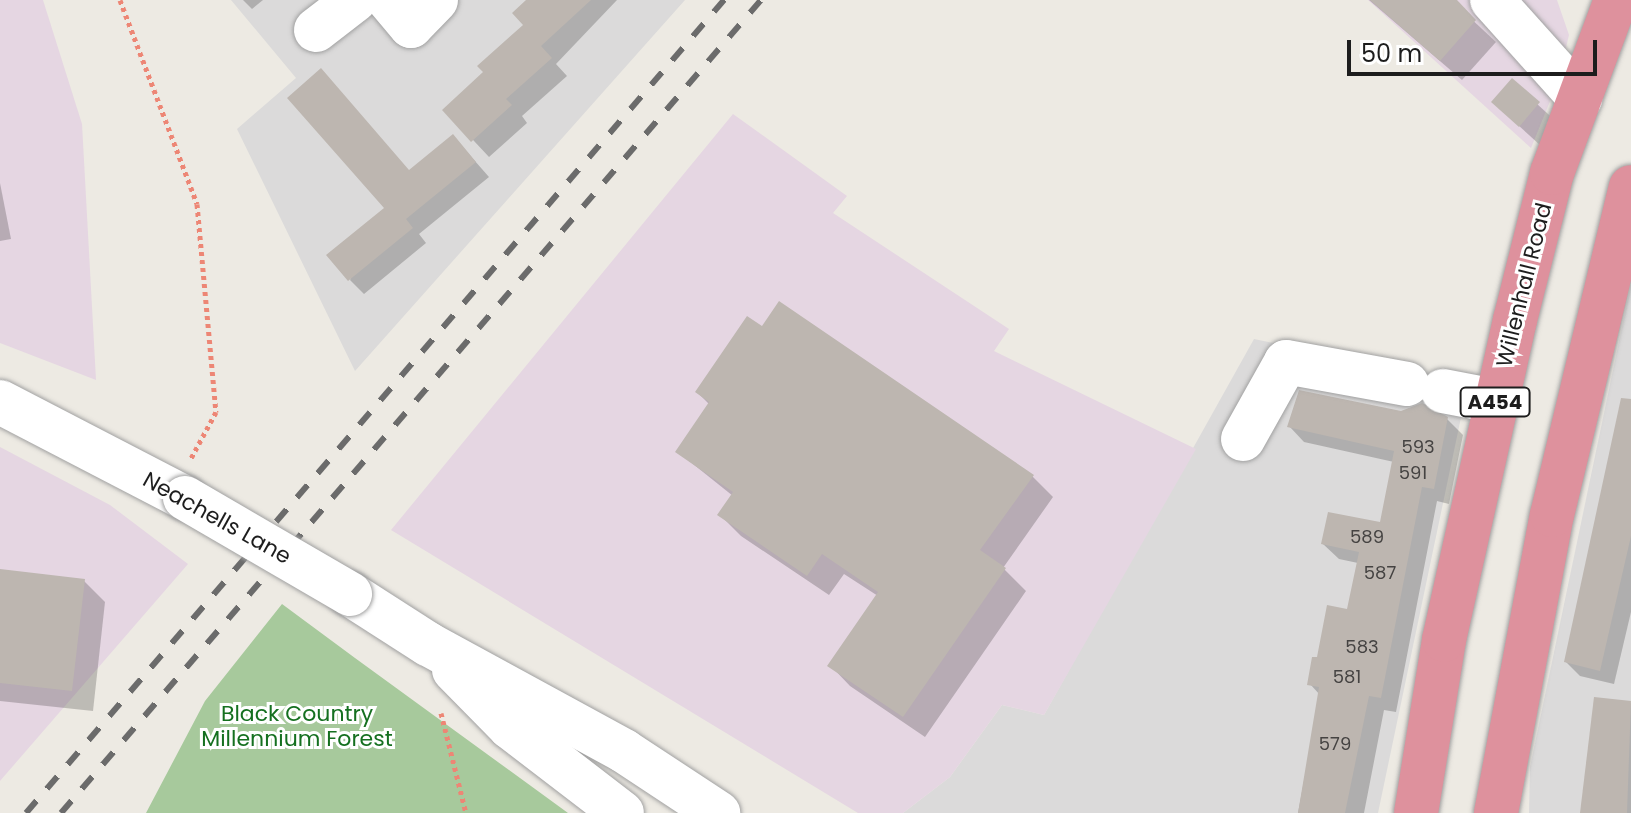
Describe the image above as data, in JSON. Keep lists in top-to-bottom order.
{
  "streets": {
    "highway": ["Willenhall Road", "A454"],
    "street": ["Neachells Lane"]
  },
  "parks": ["Black Country Millennium Forest"],
  "house_numbers": [
    "593",
    "591",
    "589",
    "587",
    "583",
    "581",
    "579"
  ],
  "scale_bar": "50 m"
}
